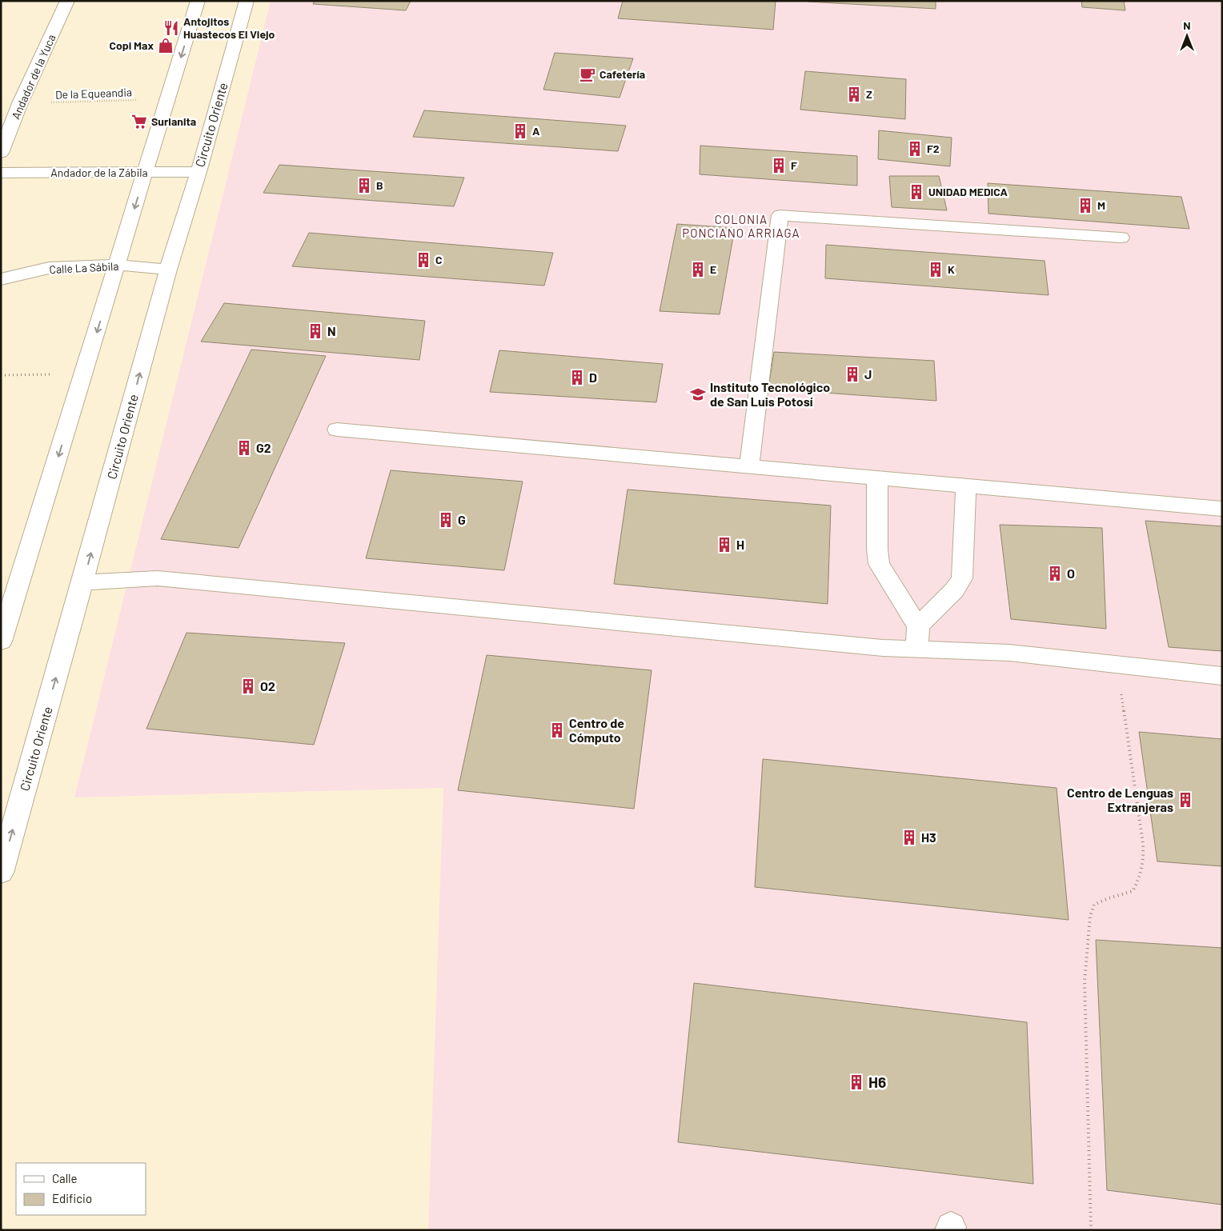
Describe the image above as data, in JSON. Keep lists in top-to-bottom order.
{
  "streets": {
    "street": [
      "Andador de la Yuca",
      "Circuito Oriente",
      "Andador de la Zábila",
      "Calle La Sábila"
    ],
    "path": ["De la Equeandia"]
  },
  "crossings": [
    ["Andador de la Yuca", "De la Equeandia"],
    ["Circuito Oriente", "Andador de la Zábila"],
    ["Circuito Oriente", "Calle La Sábila"]
  ],
  "districts": ["COLONIA PONCIANO ARRIAGA"],
  "places": {
    "restaurant": ["Antojitos Huastecos El Viejo"],
    "shop": ["Copi Max"],
    "cafe": ["Cafetería"],
    "building": [
      "Z",
      "A",
      "F2",
      "F",
      "B",
      "UNIDAD MEDICA",
      "M",
      "C",
      "E",
      "K",
      "N",
      "J",
      "D",
      "G2",
      "G",
      "H",
      "O",
      "O2",
      "Centro de Cómputo",
      "Centro de Lenguas Extranjeras",
      "H3",
      "H6"
    ],
    "supermarket": ["Surianita"],
    "school or university": ["Instituto Tecnológico de San Luis Potosí"]
  },
  "legend": ["Calle", "Edificio"],
  "north": "top"
}
